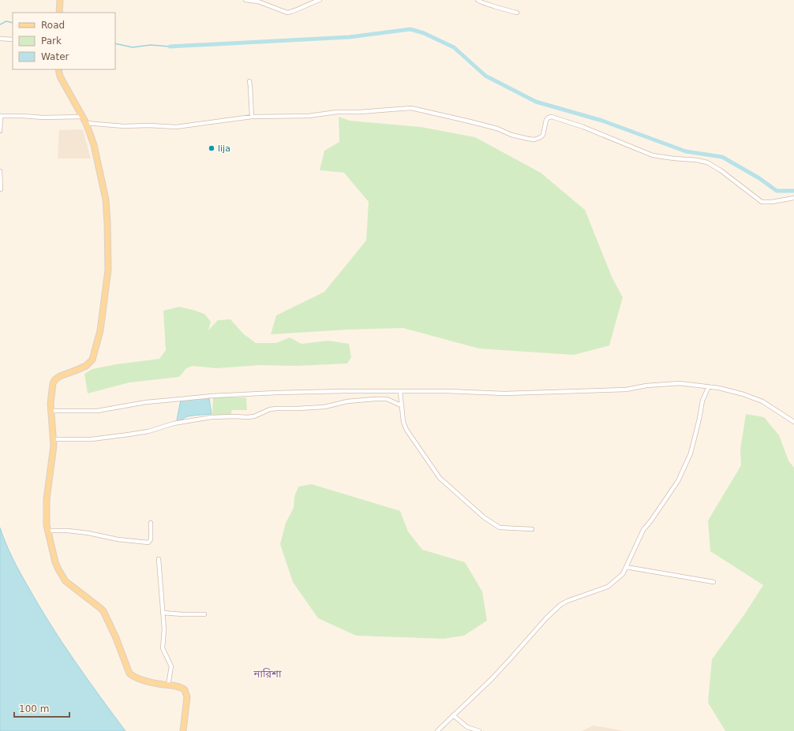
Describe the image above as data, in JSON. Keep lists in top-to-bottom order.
{
  "districts": ["নারিশা"],
  "places": ["lija"],
  "legend": ["Road", "Park", "Water"],
  "scale_bar": "100 m"
}
